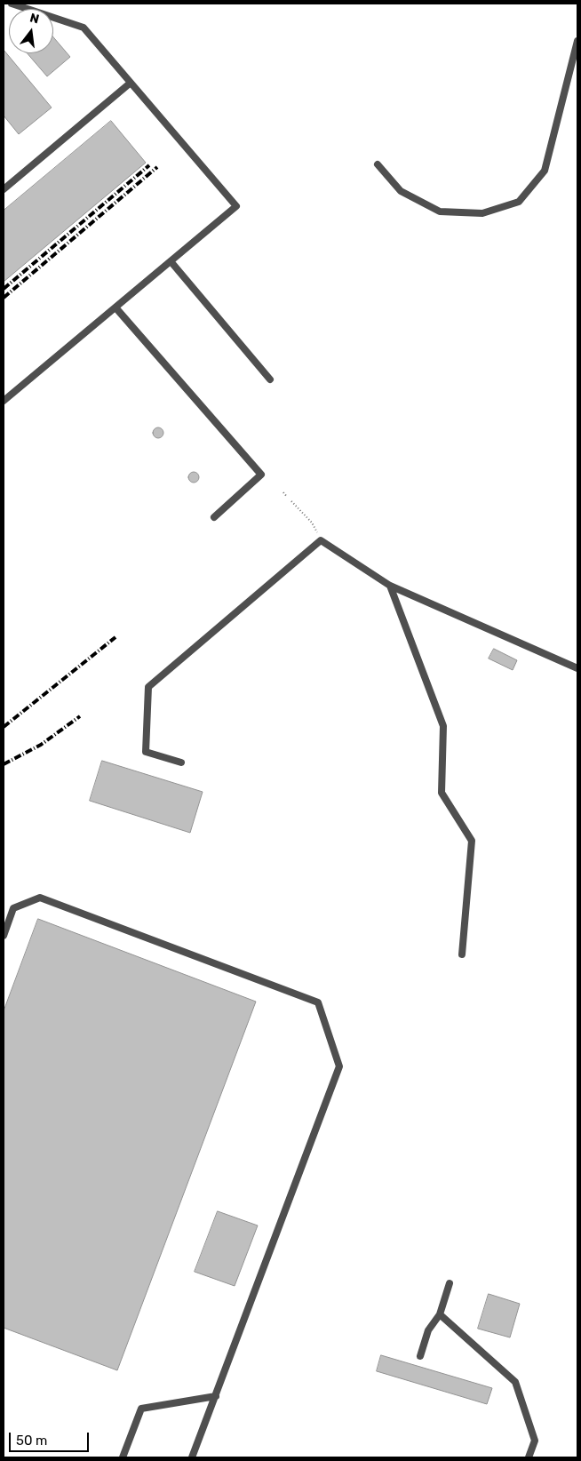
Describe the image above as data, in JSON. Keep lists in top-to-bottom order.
{
  "scale_bar": "50 m",
  "north": "top"
}
